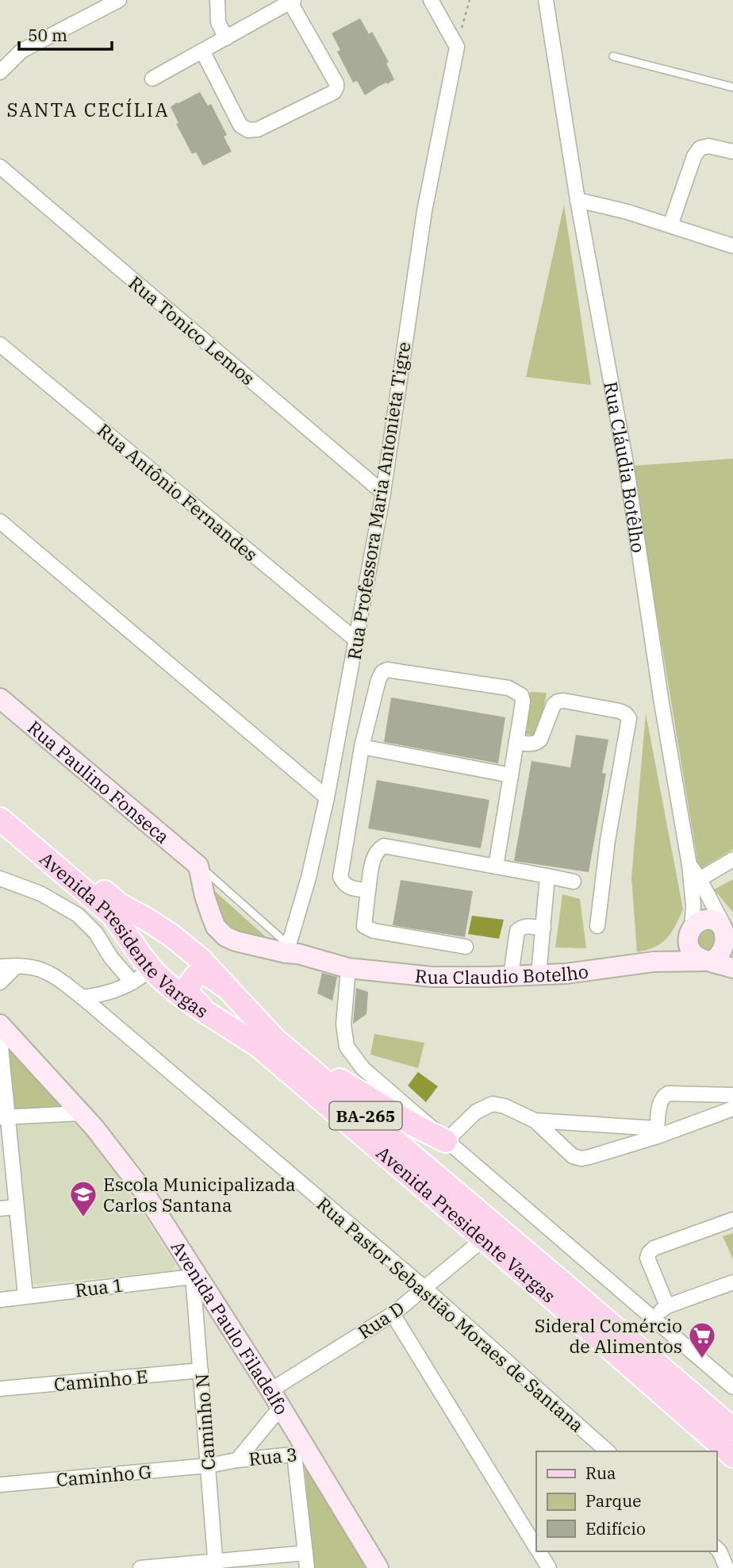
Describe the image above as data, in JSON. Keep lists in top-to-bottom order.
{
  "streets": {
    "main road": ["Avenida Presidente Vargas", "BA-265"],
    "street": [
      "Rua Tonico Lemos",
      "Rua Cláudia Botêlho",
      "Rua Antônio Fernandes",
      "Rua Professora Maria Antonieta Tigre",
      "Rua Paulino Fonseca",
      "Rua Claudio Botelho",
      "Rua 1",
      "Rua Pastor Sebastião Moraes de Santana",
      "Rua D",
      "Avenida Paulo Filadelfo",
      "Caminho E",
      "Caminho N",
      "Rua 3",
      "Caminho G"
    ]
  },
  "crossings": [
    ["Rua Tonico Lemos", "Rua Professora Maria Antonieta Tigre"],
    ["Rua Cláudia Botêlho", "Rua Claudio Botelho"],
    ["Rua Antônio Fernandes", "Rua Professora Maria Antonieta Tigre"],
    ["Rua Professora Maria Antonieta Tigre", "Rua Paulino Fonseca"],
    ["Rua Professora Maria Antonieta Tigre", "Rua Claudio Botelho"],
    ["Rua Paulino Fonseca", "Rua Claudio Botelho"],
    ["Avenida Presidente Vargas", "Rua D"],
    ["Rua 1", "Avenida Paulo Filadelfo"],
    ["Rua 1", "Caminho N"],
    ["Rua Pastor Sebastião Moraes de Santana", "Rua D"],
    ["Rua D", "Avenida Paulo Filadelfo"],
    ["Rua D", "Rua 3"],
    ["Avenida Paulo Filadelfo", "Caminho N"],
    ["Avenida Paulo Filadelfo", "Rua 3"],
    ["Caminho E", "Caminho N"],
    ["Caminho N", "Rua 3"],
    ["Caminho N", "Caminho G"],
    ["Rua 3", "Caminho G"]
  ],
  "districts": ["SANTA CECÍLIA"],
  "places": {
    "school or university": ["Escola Municipalizada Carlos Santana"],
    "supermarket": ["Sideral Comércio de Alimentos"]
  },
  "legend": ["Rua", "Parque", "Edifício"],
  "scale_bar": "50 m"
}
